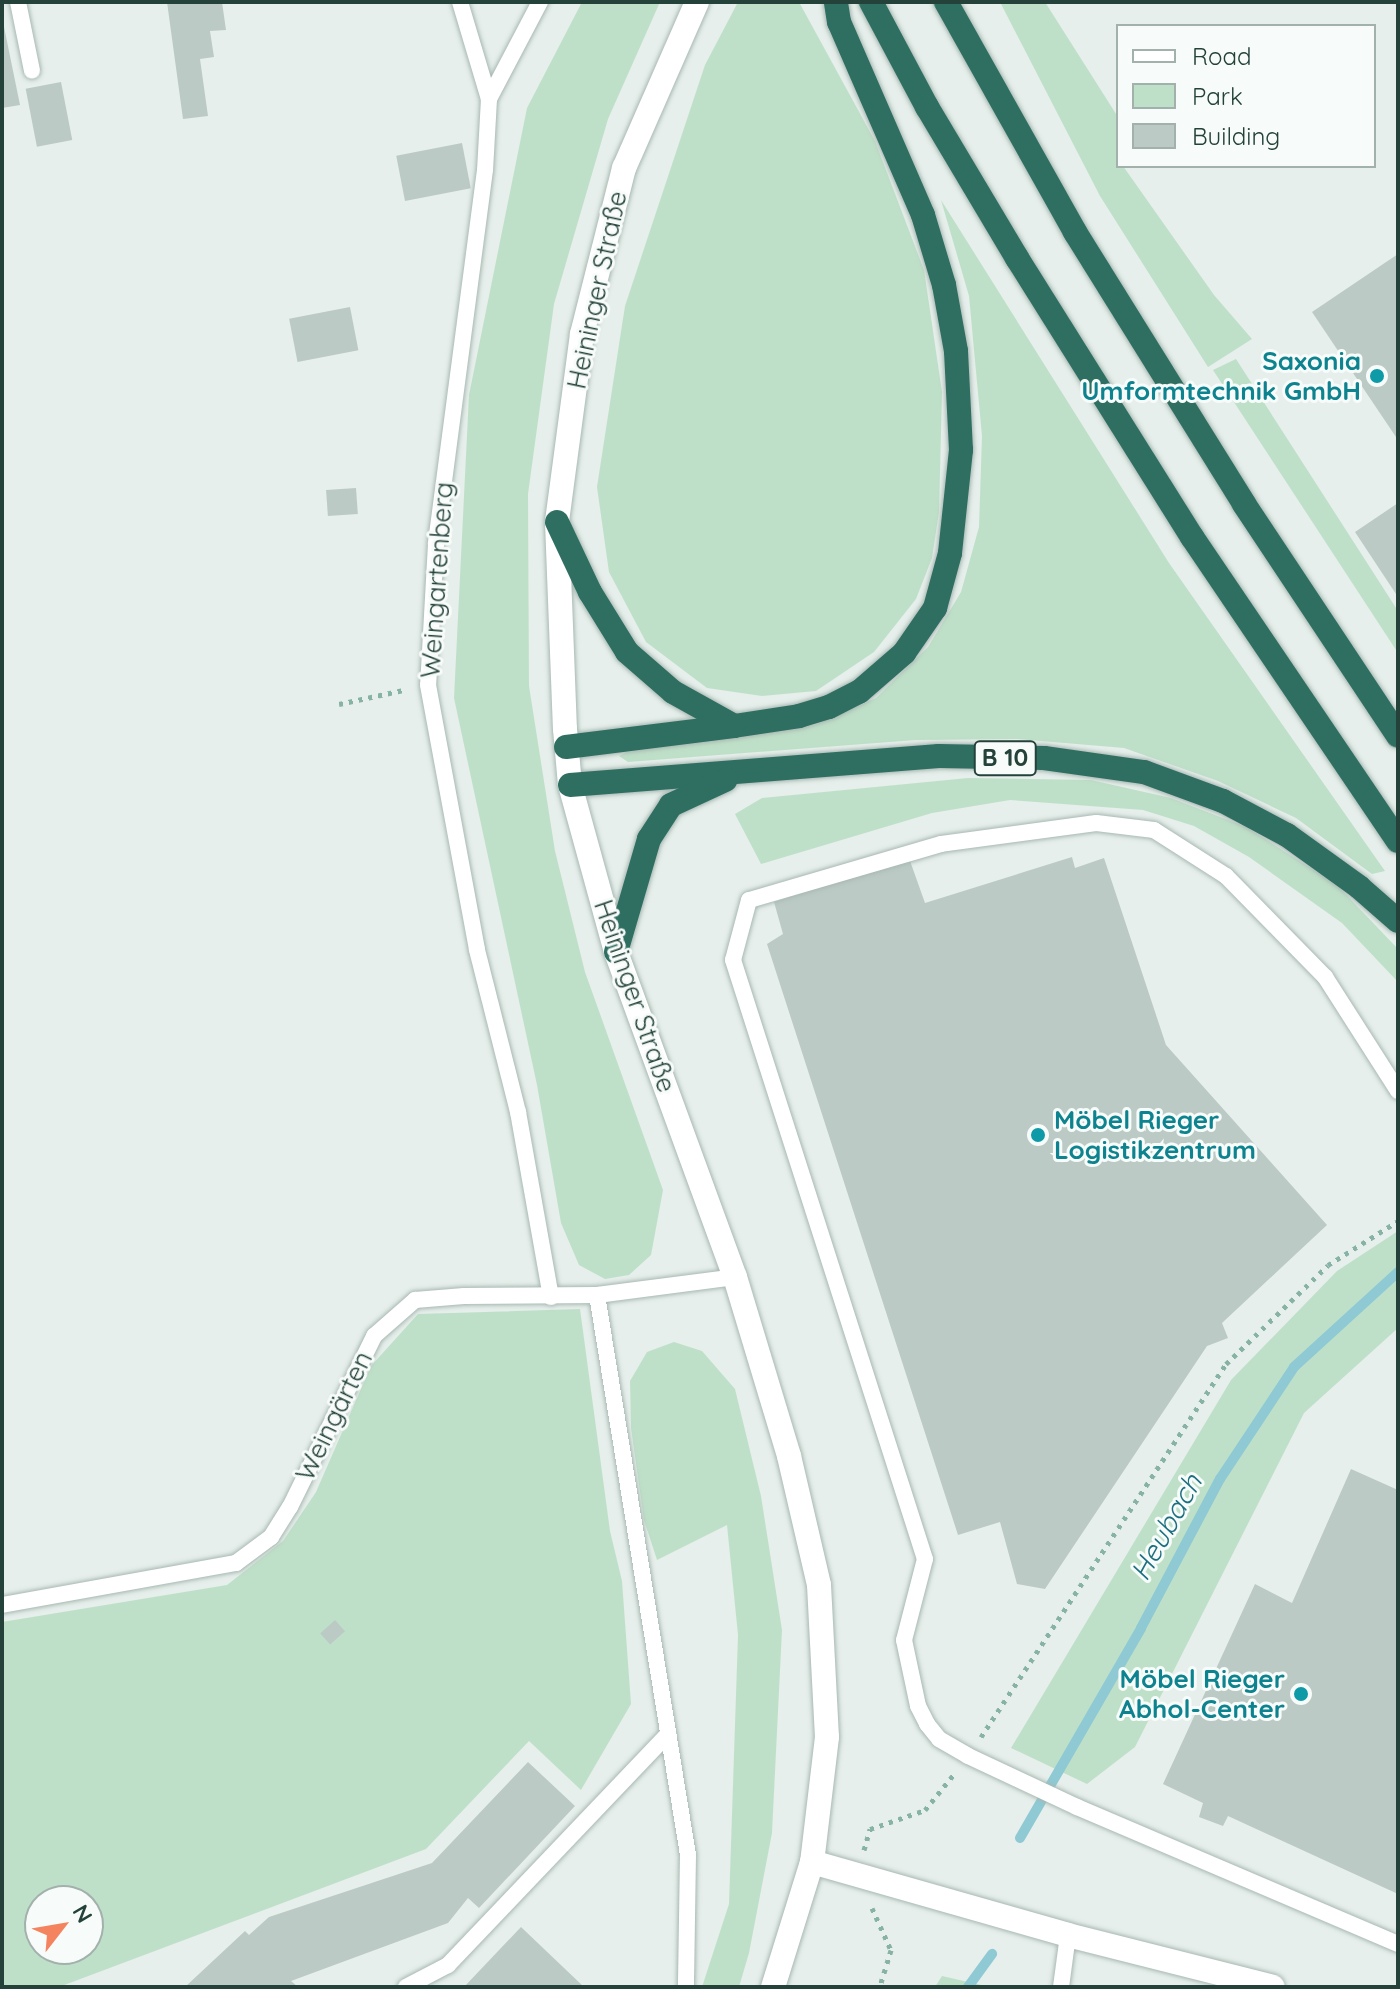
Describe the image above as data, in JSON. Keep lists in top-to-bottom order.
{
  "streets": {
    "highway": ["B 10"],
    "main road": ["Heininger Straße"],
    "lane": ["Weingartenberg", "Weingärten"]
  },
  "crossings": [
    ["Heininger Straße", "B 10"],
    ["Heininger Straße", "Weingärten"],
    ["Weingartenberg", "Weingärten"]
  ],
  "water": ["Heubach"],
  "places": ["Saxonia Umformtechnik GmbH", "Möbel Rieger Logistikzentrum", "Möbel Rieger Abhol-Center"],
  "legend": ["Road", "Park", "Building"],
  "north": "top right"
}
